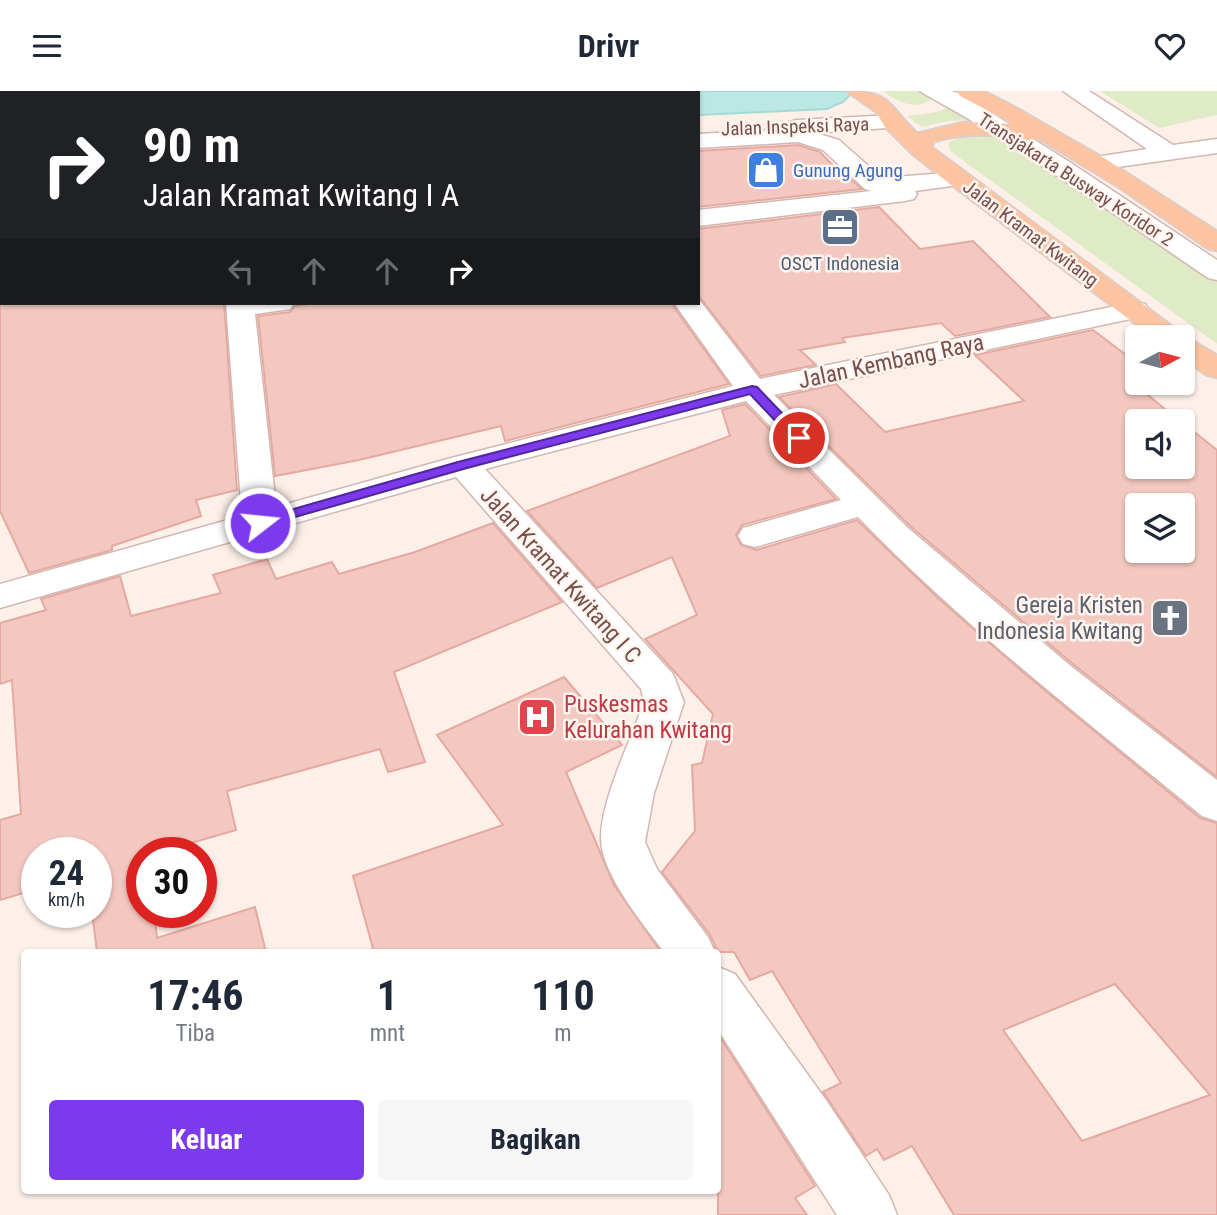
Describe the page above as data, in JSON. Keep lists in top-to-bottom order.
{
  "streets": {
    "main road": ["Jalan Kramat Kwitang"],
    "street": [
      "Jalan Inspeksi Raya",
      "Transjakarta Busway Koridor 2",
      "Jalan Kembang Raya",
      "Jalan Kramat Kwitang I C"
    ]
  },
  "crossings": [
    ["Jalan Inspeksi Raya", "Transjakarta Busway Koridor 2"],
    ["Jalan Inspeksi Raya", "Jalan Kramat Kwitang"],
    ["Transjakarta Busway Koridor 2", "Jalan Kramat Kwitang"],
    ["Jalan Kramat Kwitang", "Jalan Kembang Raya"],
    ["Jalan Kembang Raya", "Jalan Kramat Kwitang I C"]
  ],
  "places": {
    "shop": ["Gunung Agung"],
    "office": ["OSCT Indonesia"],
    "church": ["Gereja Kristen Indonesia Kwitang"],
    "hospital": ["Puskesmas Kelurahan Kwitang"]
  },
  "north": "right",
  "page": {
    "header": "Drivr",
    "turn": ["90 m", "Jalan Kramat Kwitang I A"],
    "speed": "24 km/h",
    "limit": "30",
    "eta": [
      "17:46",
      "Tiba",
      "1",
      "mnt",
      "110",
      "m"
    ],
    "buttons": ["Keluar", "Bagikan"]
  }
}
